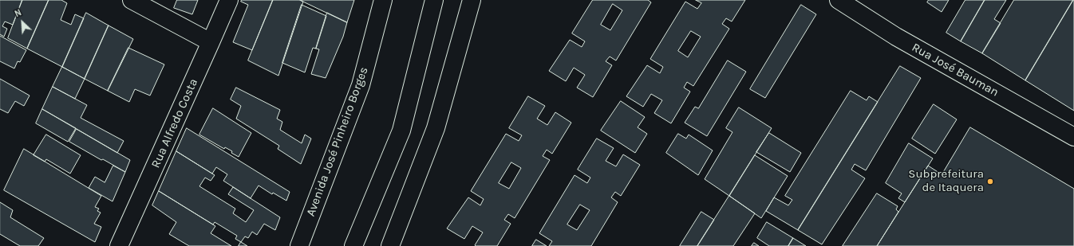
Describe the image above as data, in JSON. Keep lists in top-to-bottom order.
{
  "streets": {
    "street": ["Rua José Bauman", "Rua Alfredo Costa", "Avenida José Pinheiro Borges"]
  },
  "places": ["Subprefeitura de Itaquera"],
  "north": "top left"
}
